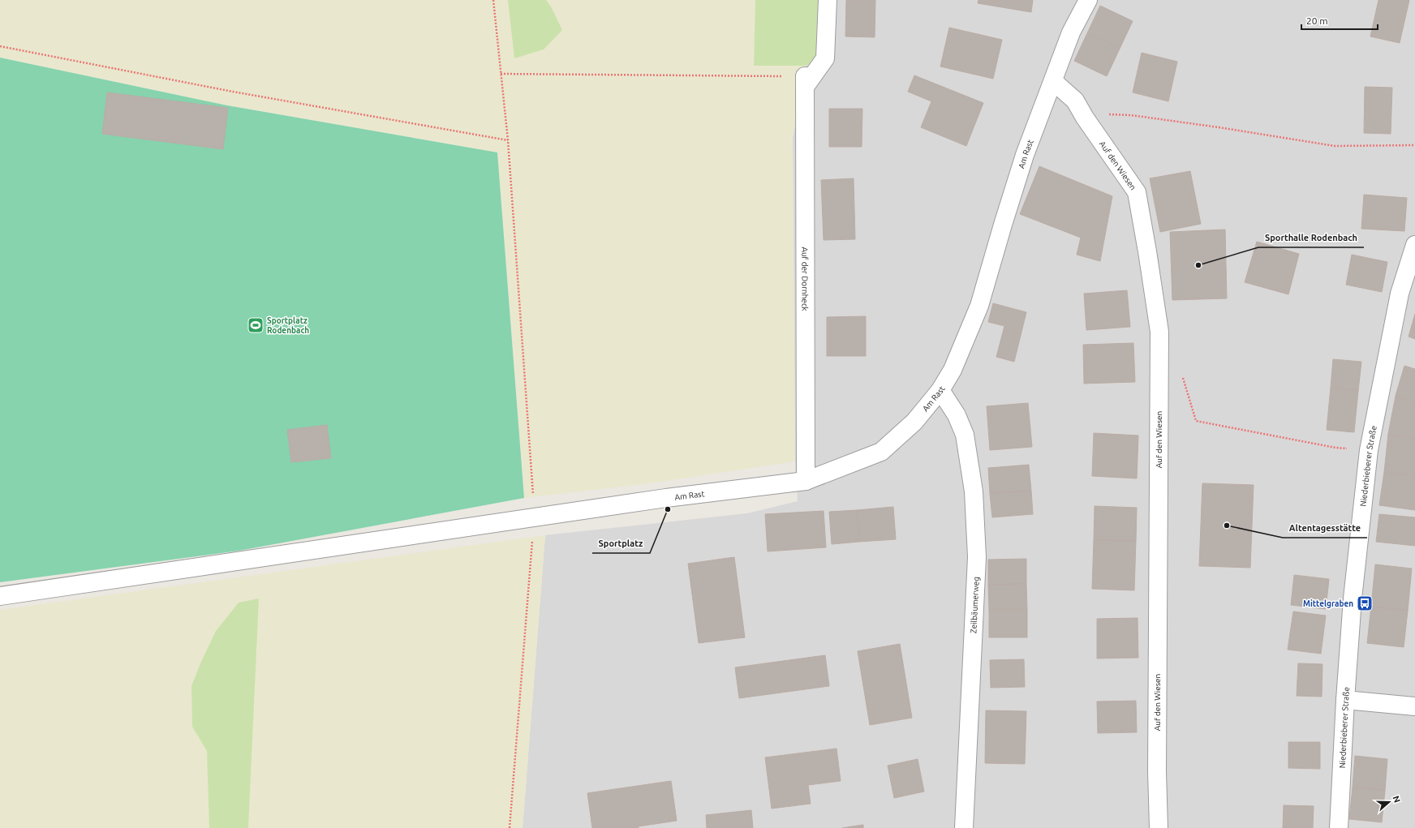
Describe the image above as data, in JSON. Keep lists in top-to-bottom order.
{
  "streets": {
    "street": [
      "Am Rast",
      "Auf den Wiesen",
      "Auf der Dornheck",
      "Niederbieberer Straße",
      "Zeilbäumerweg"
    ]
  },
  "crossings": [
    ["Am Rast", "Auf den Wiesen"],
    ["Am Rast", "Auf der Dornheck"],
    ["Am Rast", "Zeilbäumerweg"]
  ],
  "places": {
    "other": ["Sporthalle Rodenbach", "Sportplatz", "Altentagesstätte"],
    "sports": ["Sportplatz Rodenbach"],
    "bus stop": ["Mittelgraben"]
  },
  "scale_bar": "20 m",
  "north": "right"
}
